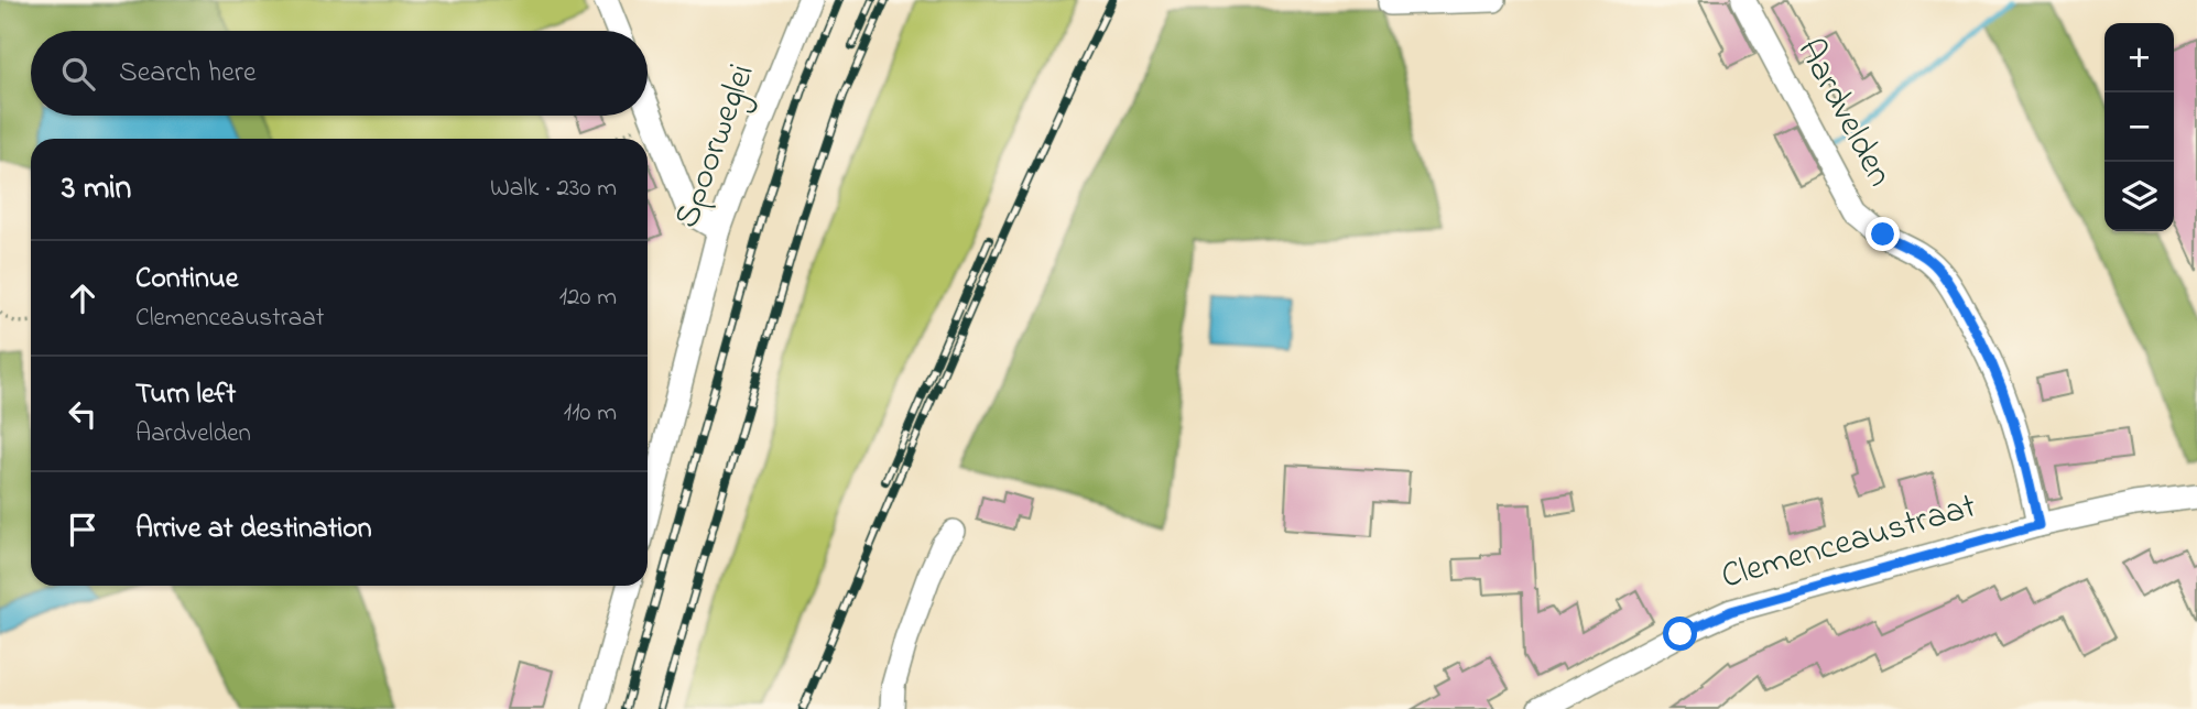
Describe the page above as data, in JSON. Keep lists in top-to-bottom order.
{
  "streets": {
    "street": ["Aardvelden", "Spoorweglei", "Clemenceaustraat"]
  },
  "crossings": [
    ["Aardvelden", "Clemenceaustraat"]
  ],
  "page": {
    "map_buttons": ["+", "−"],
    "search": "Search here",
    "heading": ["3 min", "Walk · 230 m"],
    "list": [
      ["Continue", "Clemenceaustraat", "120 m"],
      ["Turn left", "Aardvelden", "110 m"],
      "Arrive at destination"
    ]
  }
}
